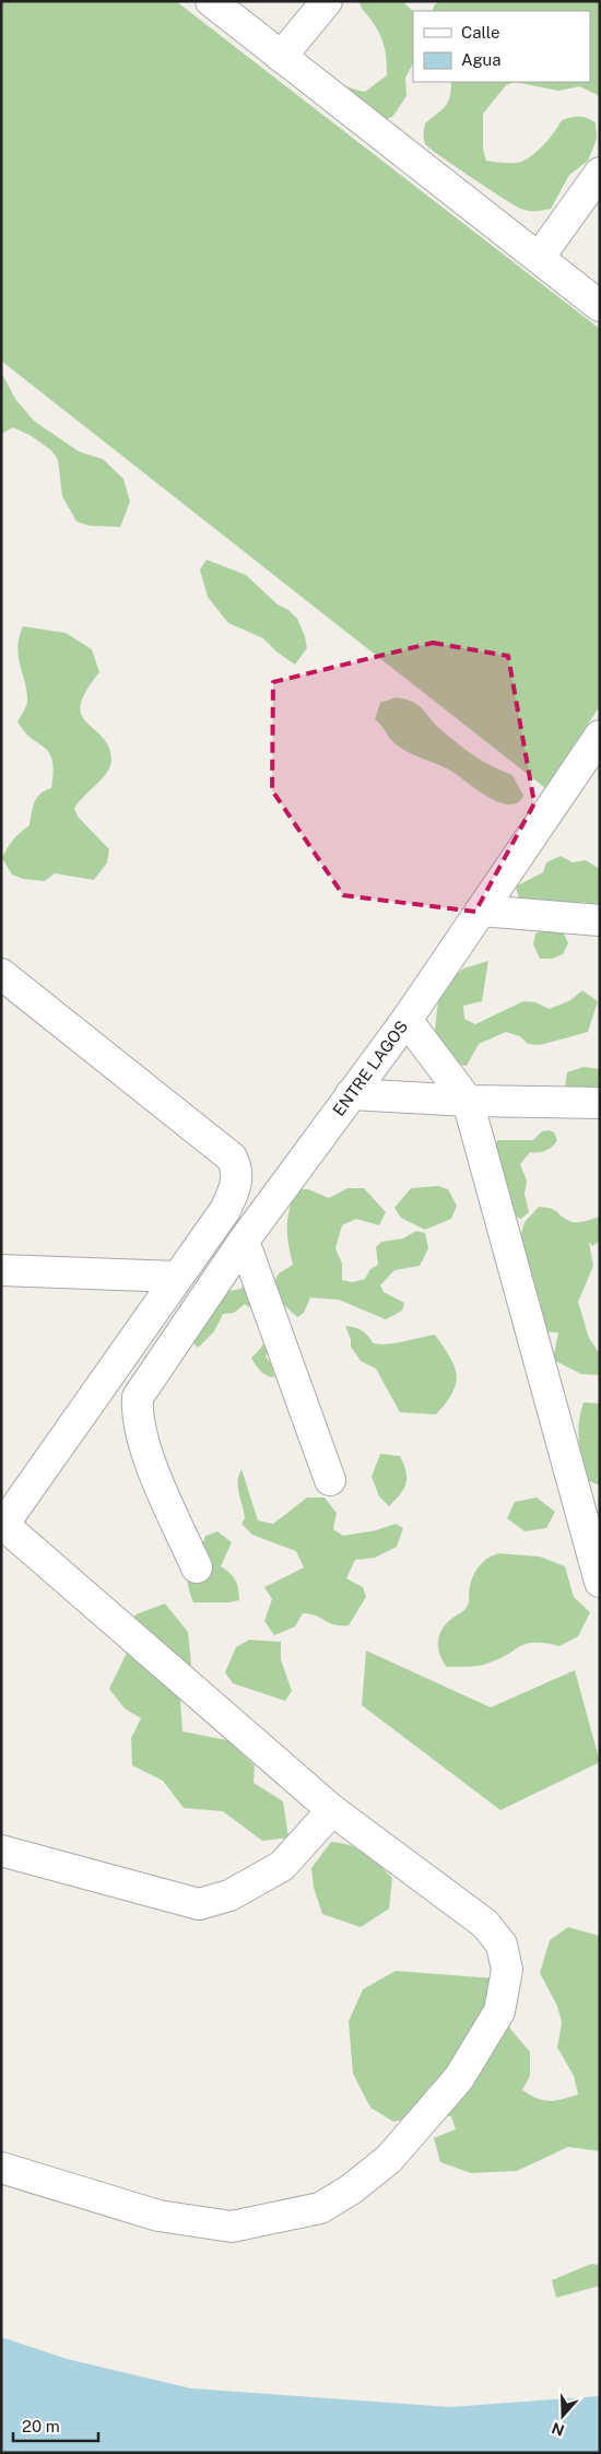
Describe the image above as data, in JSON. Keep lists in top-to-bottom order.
{
  "streets": {
    "street": ["ENTRE LAGOS"]
  },
  "legend": ["Calle", "Agua"],
  "scale_bar": "20 m",
  "north": "bottom"
}
